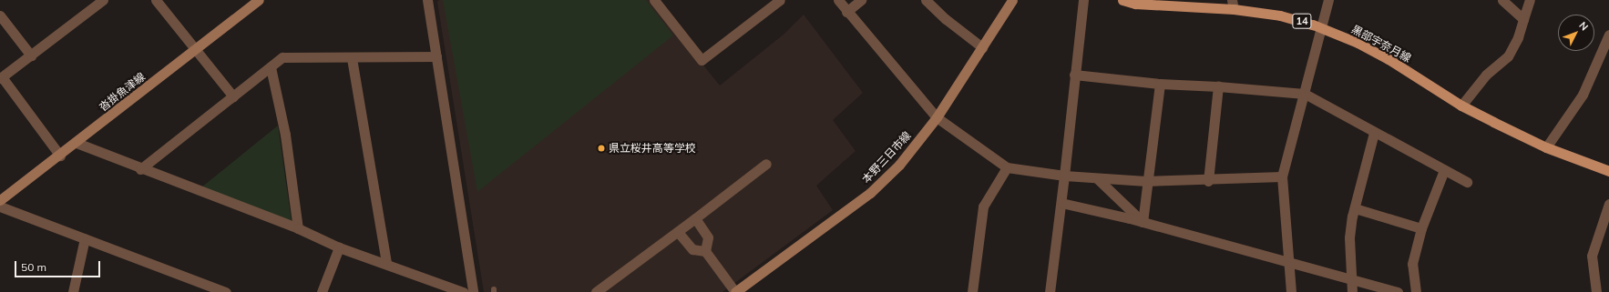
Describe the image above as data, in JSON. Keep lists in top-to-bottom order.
{
  "streets": {
    "main road": [
      "14",
      "黒部宇奈月線",
      "沓掛魚津線",
      "本野三日市線"
    ]
  },
  "places": ["県立桜井高等学校"],
  "scale_bar": "50 m",
  "north": "top right"
}
